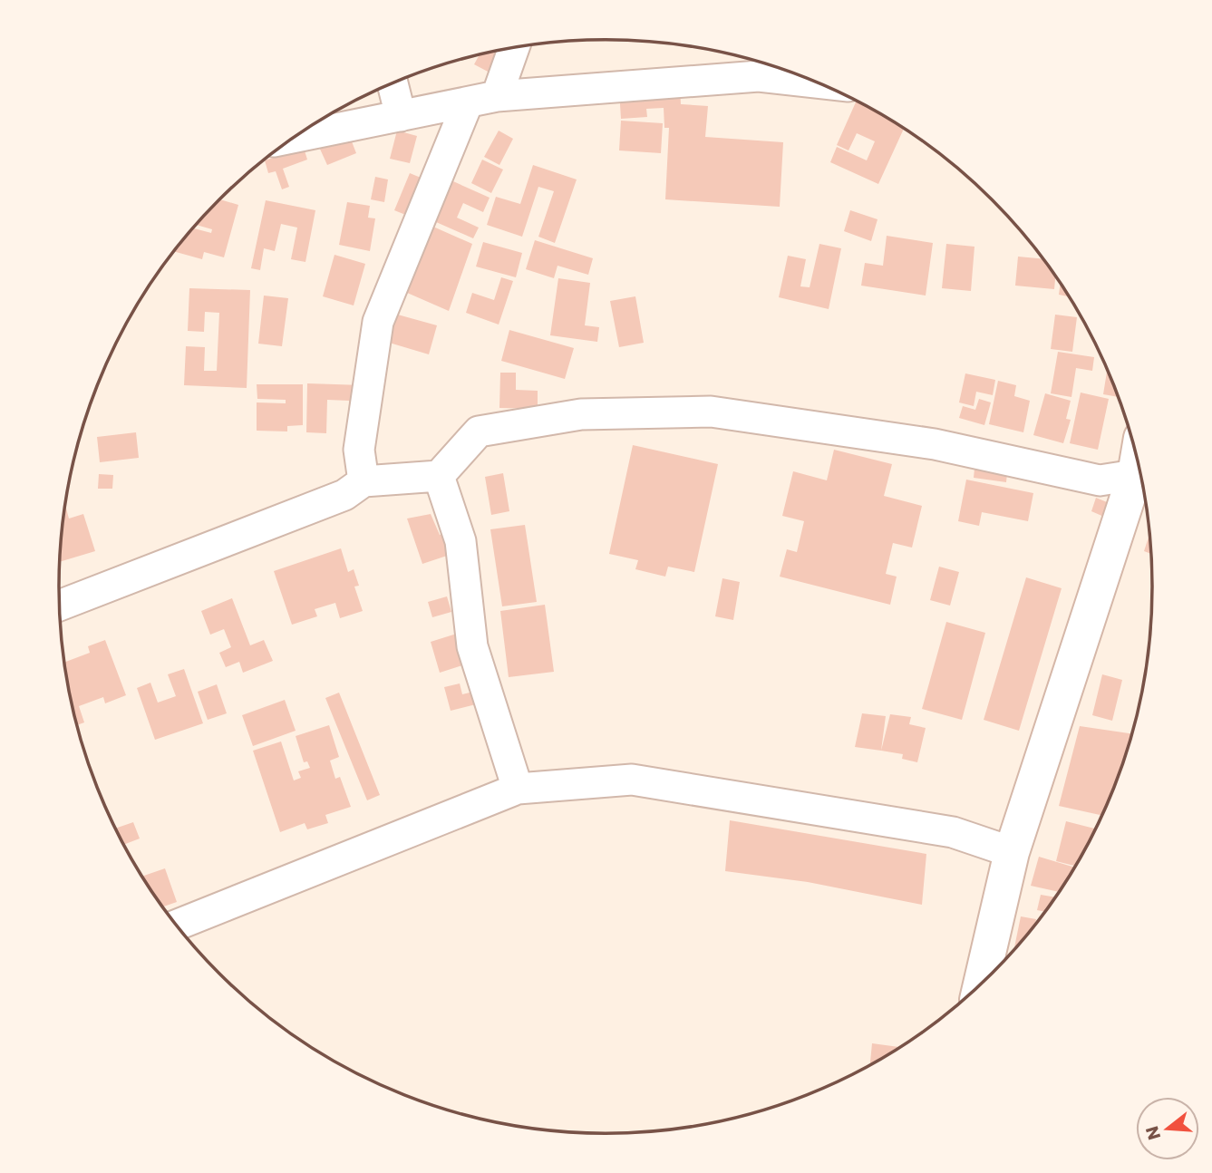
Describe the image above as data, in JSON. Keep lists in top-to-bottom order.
{
  "north": "left"
}
